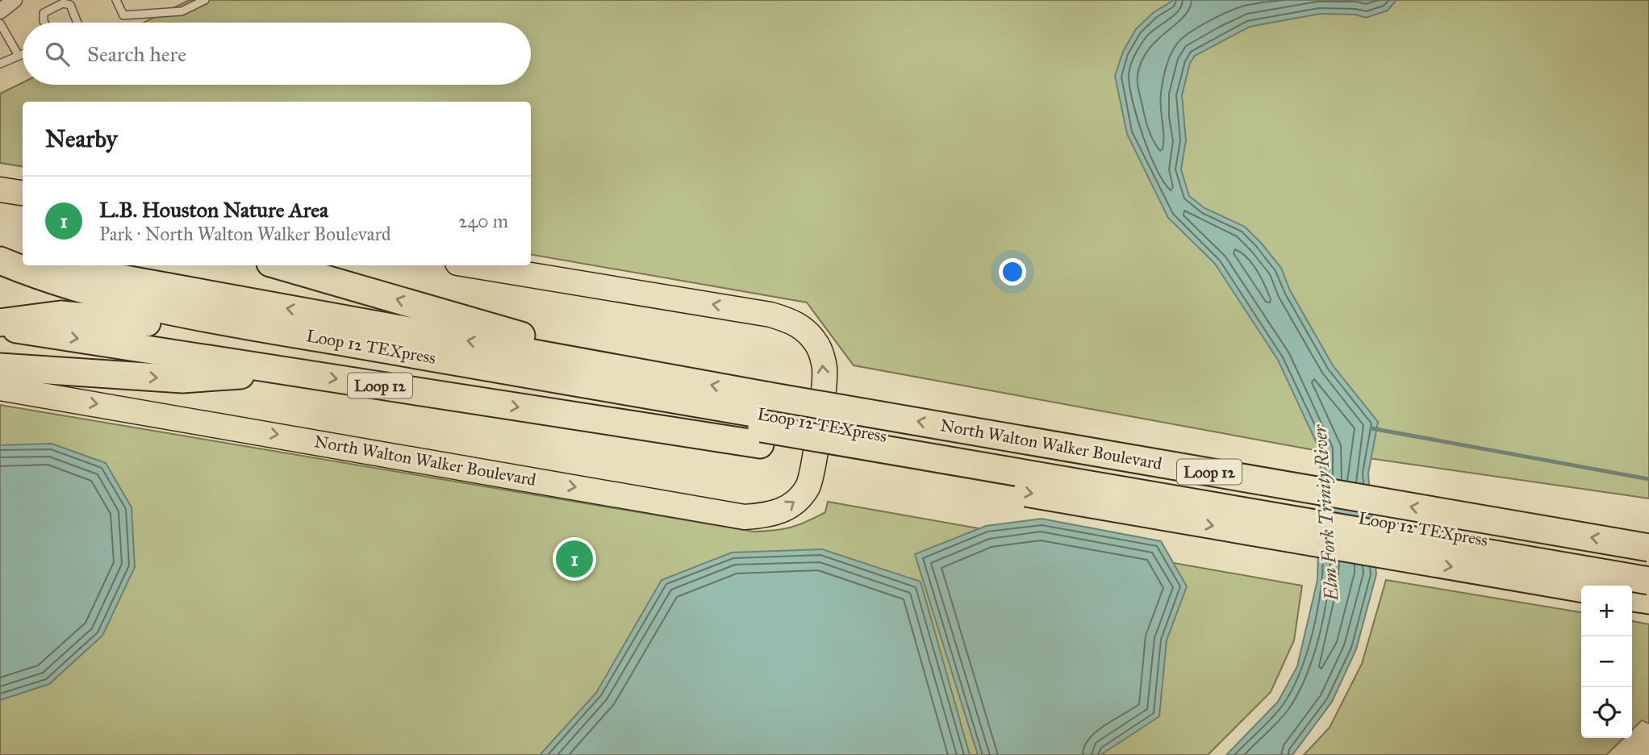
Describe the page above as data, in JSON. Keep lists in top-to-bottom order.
{
  "streets": {
    "highway": ["Loop 12 TEXpress", "Loop 12", "North Walton Walker Boulevard"]
  },
  "crossings": [
    ["Loop 12 TEXpress", "North Walton Walker Boulevard"]
  ],
  "water": ["Elm Fork Trinity River"],
  "page": {
    "search": "Search here",
    "heading": "Nearby",
    "list": [
      {
        "mark": "1",
        "name": "L.B. Houston Nature Area",
        "note": "Park · North Walton Walker Boulevard",
        "value": "240 m"
      }
    ],
    "pins": "1",
    "map_buttons": ["+", "−"]
  }
}
